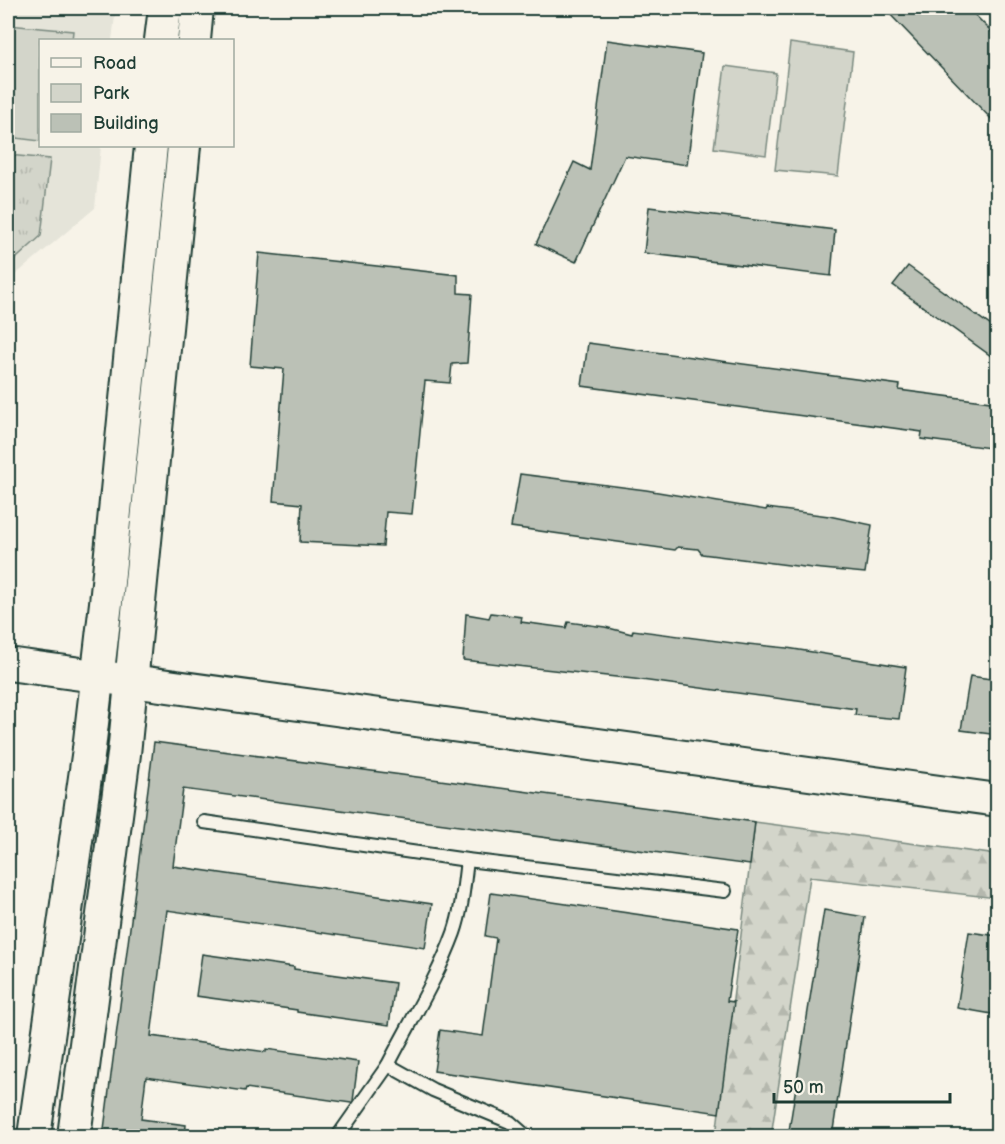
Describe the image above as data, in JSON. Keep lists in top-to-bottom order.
{
  "legend": ["Road", "Park", "Building"],
  "scale_bar": "50 m"
}
